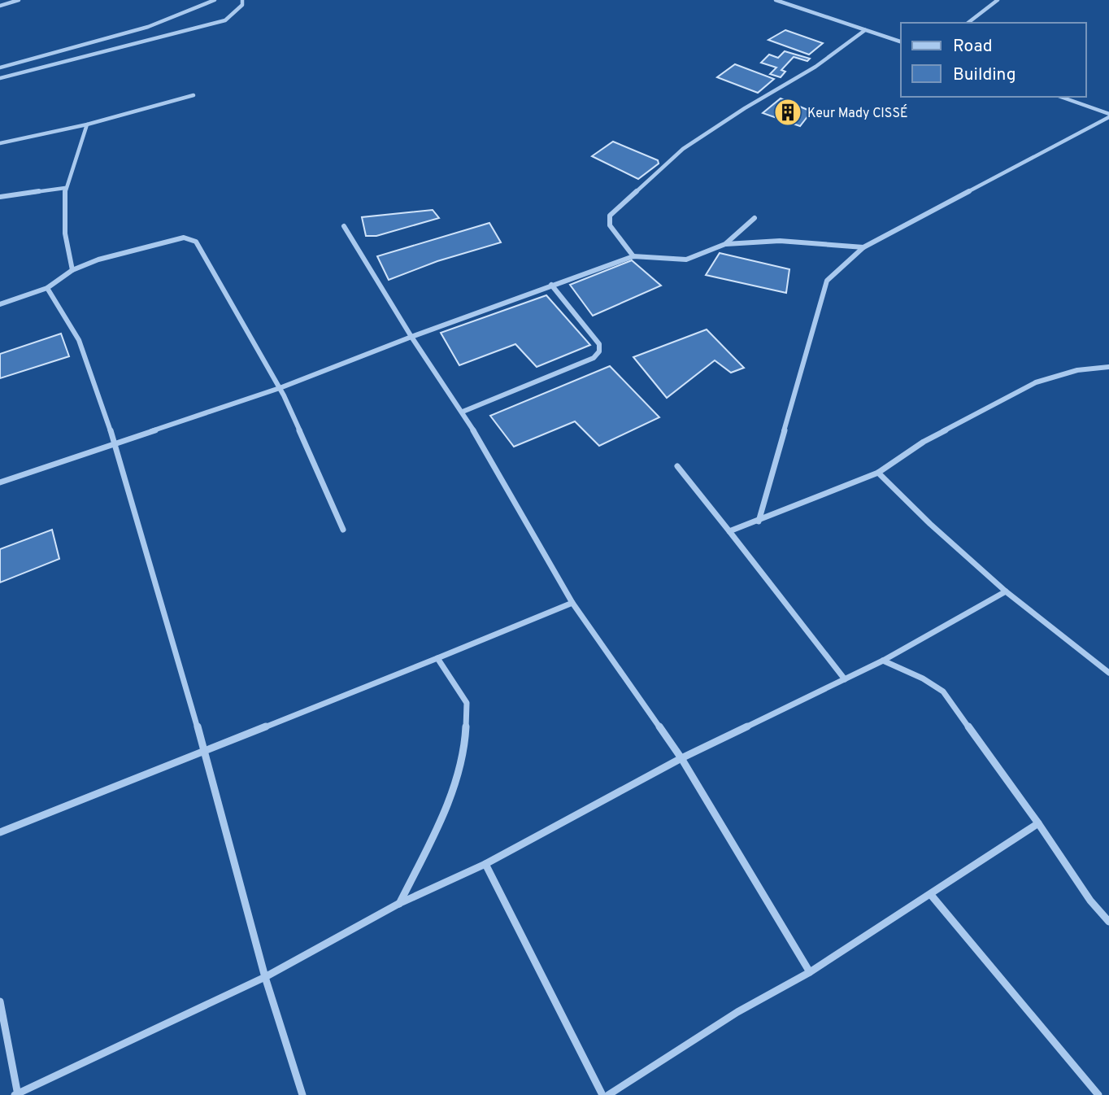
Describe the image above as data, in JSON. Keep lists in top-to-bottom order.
{
  "places": {
    "building": ["Keur Mady CISSÉ"]
  },
  "legend": ["Road", "Building"]
}
